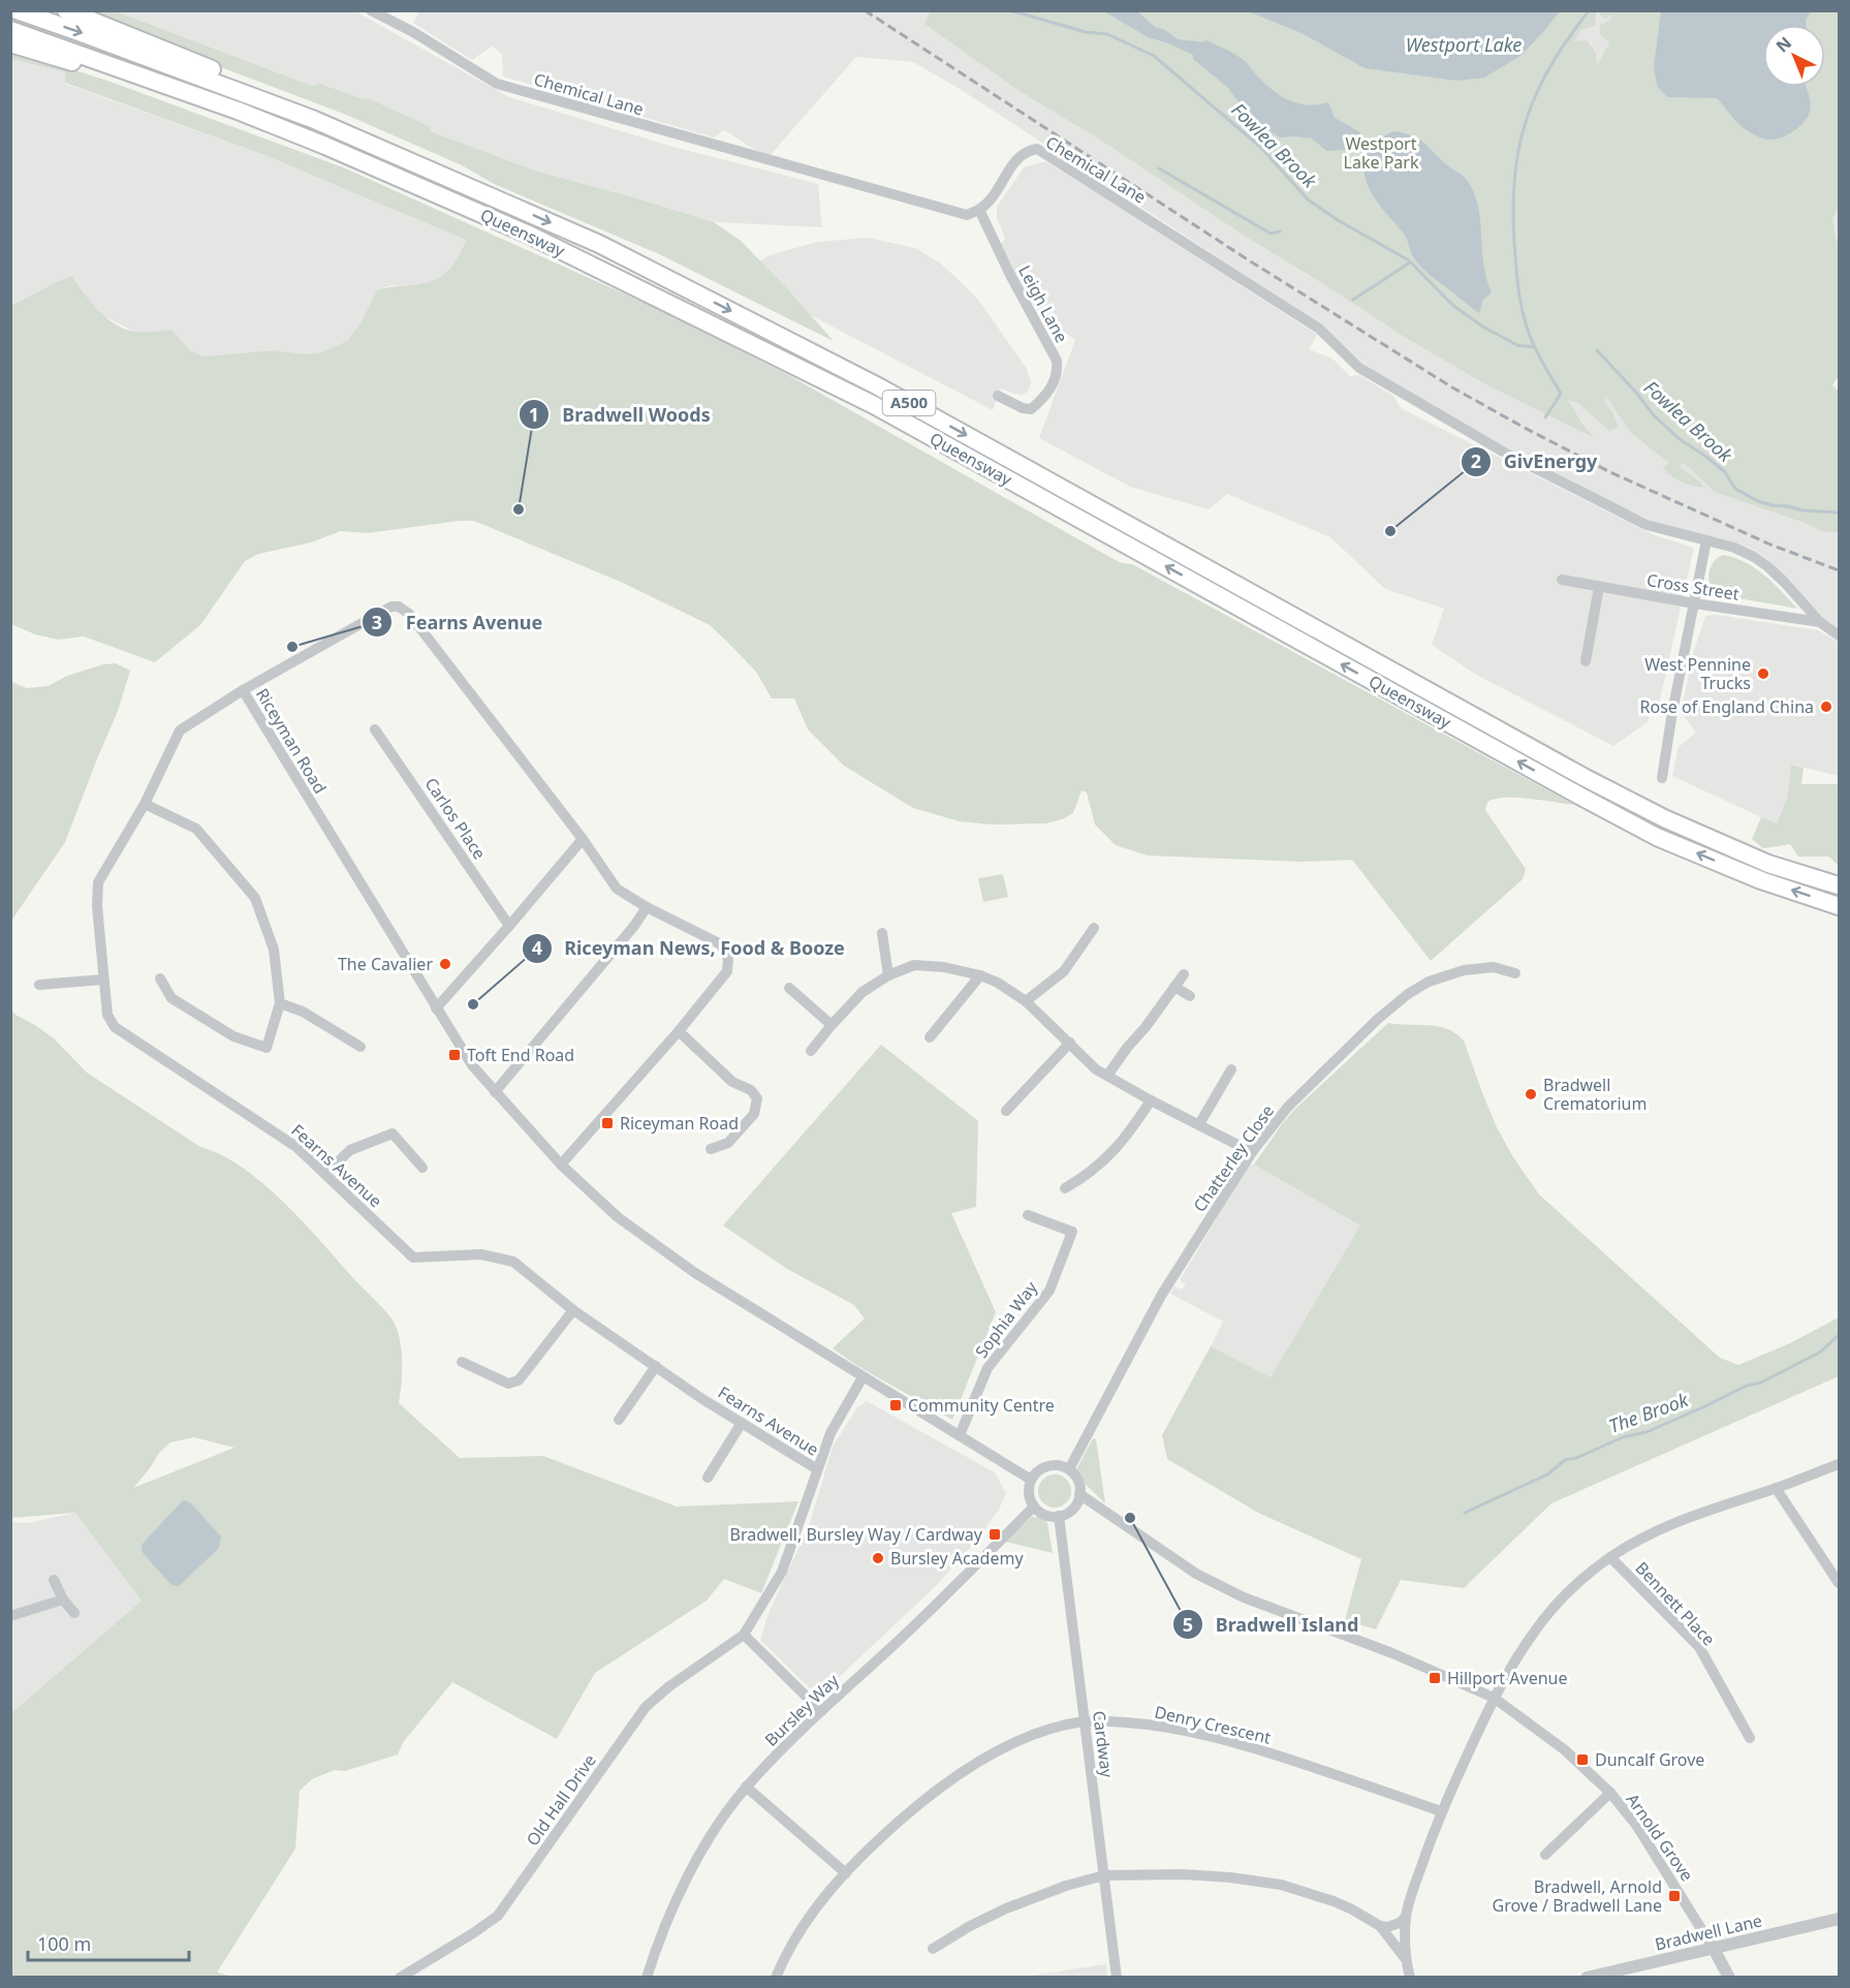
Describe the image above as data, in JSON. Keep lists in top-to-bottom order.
{
  "streets": {
    "highway": ["Queensway", "A500"],
    "street": [
      "Chemical Lane",
      "Leigh Lane",
      "Cross Street",
      "Riceyman Road",
      "Carlos Place",
      "Chatterley Close",
      "Fearns Avenue",
      "Sophia Way",
      "Bennett Place",
      "Bursley Way",
      "Denry Crescent",
      "Cardway",
      "Old Hall Drive",
      "Arnold Grove",
      "Bradwell Lane"
    ]
  },
  "crossings": [
    ["Chemical Lane", "Leigh Lane"],
    ["Riceyman Road", "Chatterley Close"],
    ["Riceyman Road", "Fearns Avenue"],
    ["Riceyman Road", "Sophia Way"],
    ["Riceyman Road", "Bursley Way"],
    ["Riceyman Road", "Cardway"],
    ["Riceyman Road", "Arnold Grove"],
    ["Chatterley Close", "Bursley Way"],
    ["Chatterley Close", "Cardway"],
    ["Chatterley Close", "Arnold Grove"],
    ["Bursley Way", "Cardway"],
    ["Bursley Way", "Arnold Grove"],
    ["Denry Crescent", "Cardway"],
    ["Cardway", "Arnold Grove"],
    ["Arnold Grove", "Bradwell Lane"]
  ],
  "water": ["Westport Lake", "Fowlea Brook", "The Brook"],
  "parks": ["Westport Lake Park"],
  "places": {
    "other": [
      "Bradwell Woods",
      "GivEnergy",
      "Fearns Avenue",
      "West Pennine Trucks",
      "Rose of England China",
      "The Cavalier",
      "Riceyman News, Food & Booze",
      "Bradwell Crematorium",
      "Bradwell Island",
      "Bursley Academy"
    ],
    "transit": [
      "Toft End Road",
      "Riceyman Road",
      "Community Centre",
      "Bradwell, Bursley Way / Cardway",
      "Hillport Avenue",
      "Duncalf Grove",
      "Bradwell, Arnold Grove / Bradwell Lane"
    ]
  },
  "scale_bar": "100 m",
  "north": "top left"
}
